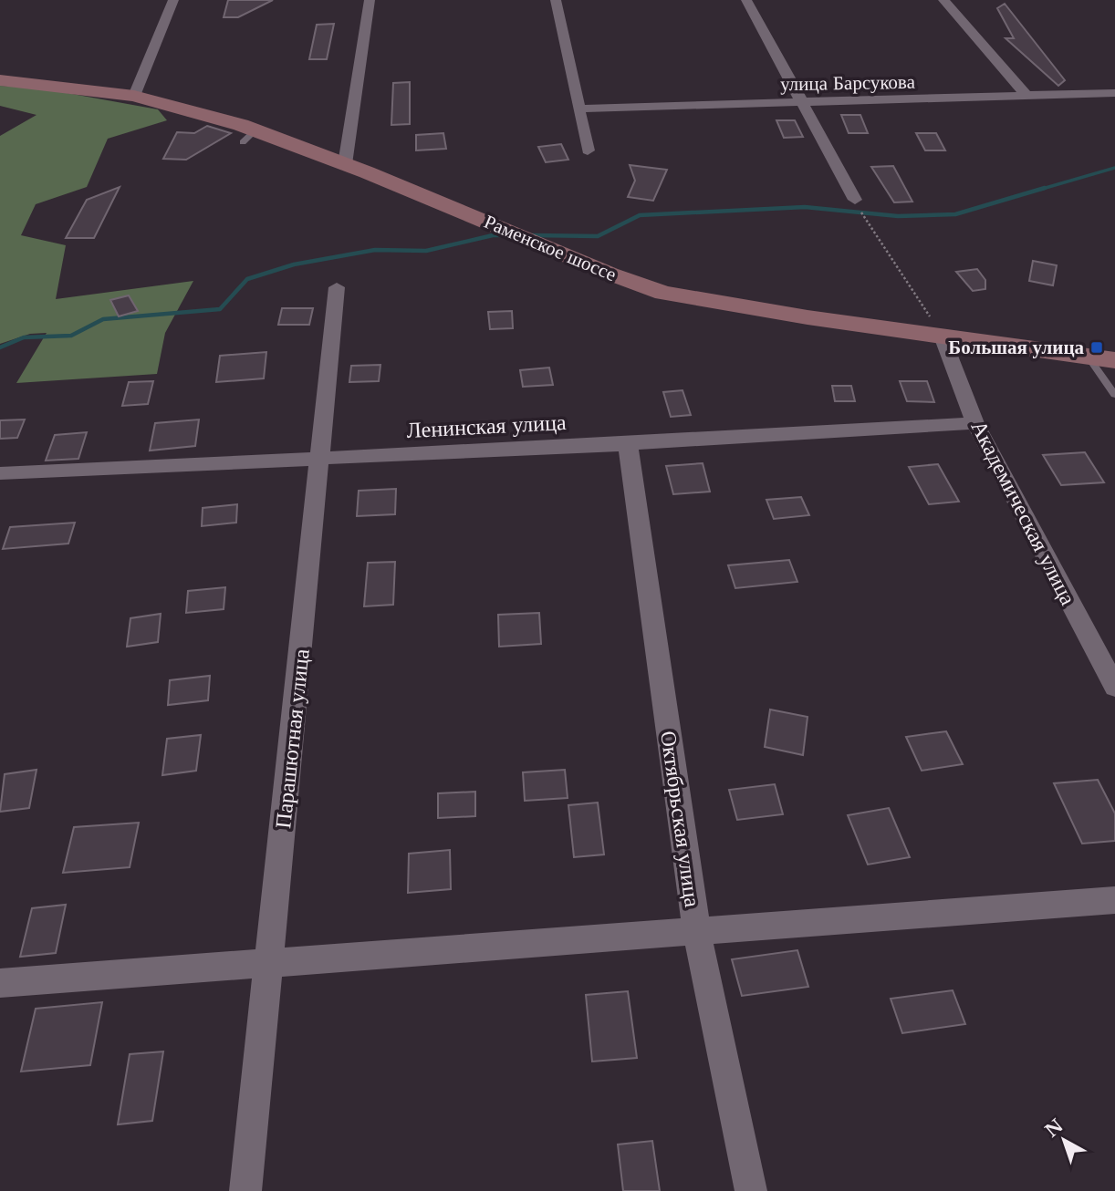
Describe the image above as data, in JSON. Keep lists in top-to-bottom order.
{
  "streets": {
    "main road": ["Раменское шоссе"],
    "street": [
      "улица Барсукова",
      "Ленинская улица",
      "Академическая улица",
      "Парашютная улица",
      "Октябрьская улица"
    ]
  },
  "crossings": [
    ["Раменское шоссе", "Академическая улица"],
    ["Ленинская улица", "Академическая улица"],
    ["Ленинская улица", "Парашютная улица"],
    ["Ленинская улица", "Октябрьская улица"]
  ],
  "places": {
    "transit": ["Большая улица"]
  },
  "north": "top left"
}
